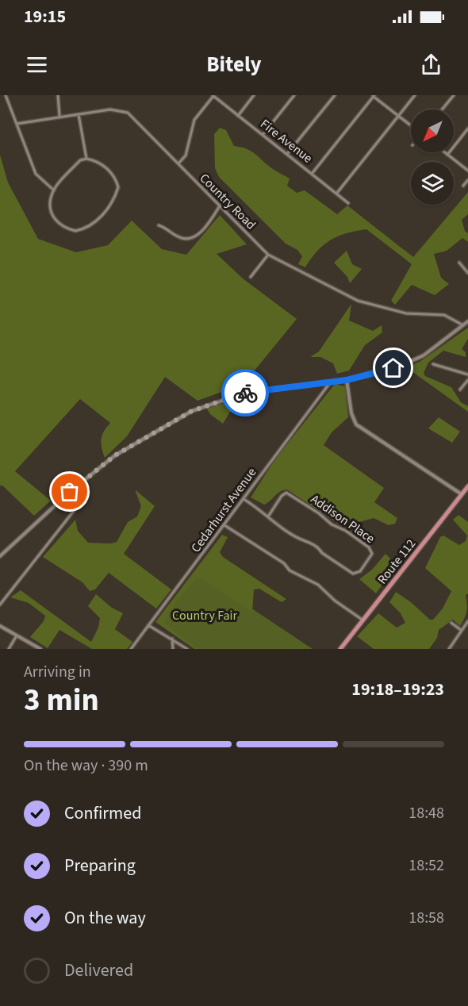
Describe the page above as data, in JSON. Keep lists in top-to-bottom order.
{
  "streets": {
    "main road": ["Route 112"],
    "street": [
      "Fire Avenue",
      "Country Road",
      "Cedarhurst Avenue",
      "Addison Place"
    ]
  },
  "crossings": [
    ["Cedarhurst Avenue", "Addison Place"]
  ],
  "parks": ["Country Fair"],
  "north": "bottom left",
  "page": {
    "status": "19:15",
    "header": "Bitely",
    "heading": ["3 min", "Arriving in", "19:18–19:23"],
    "bar": "On the way · 390 m",
    "list": [
      ["Confirmed", "18:48"],
      ["Preparing", "18:52"],
      ["On the way", "18:58"],
      "Delivered"
    ]
  }
}
